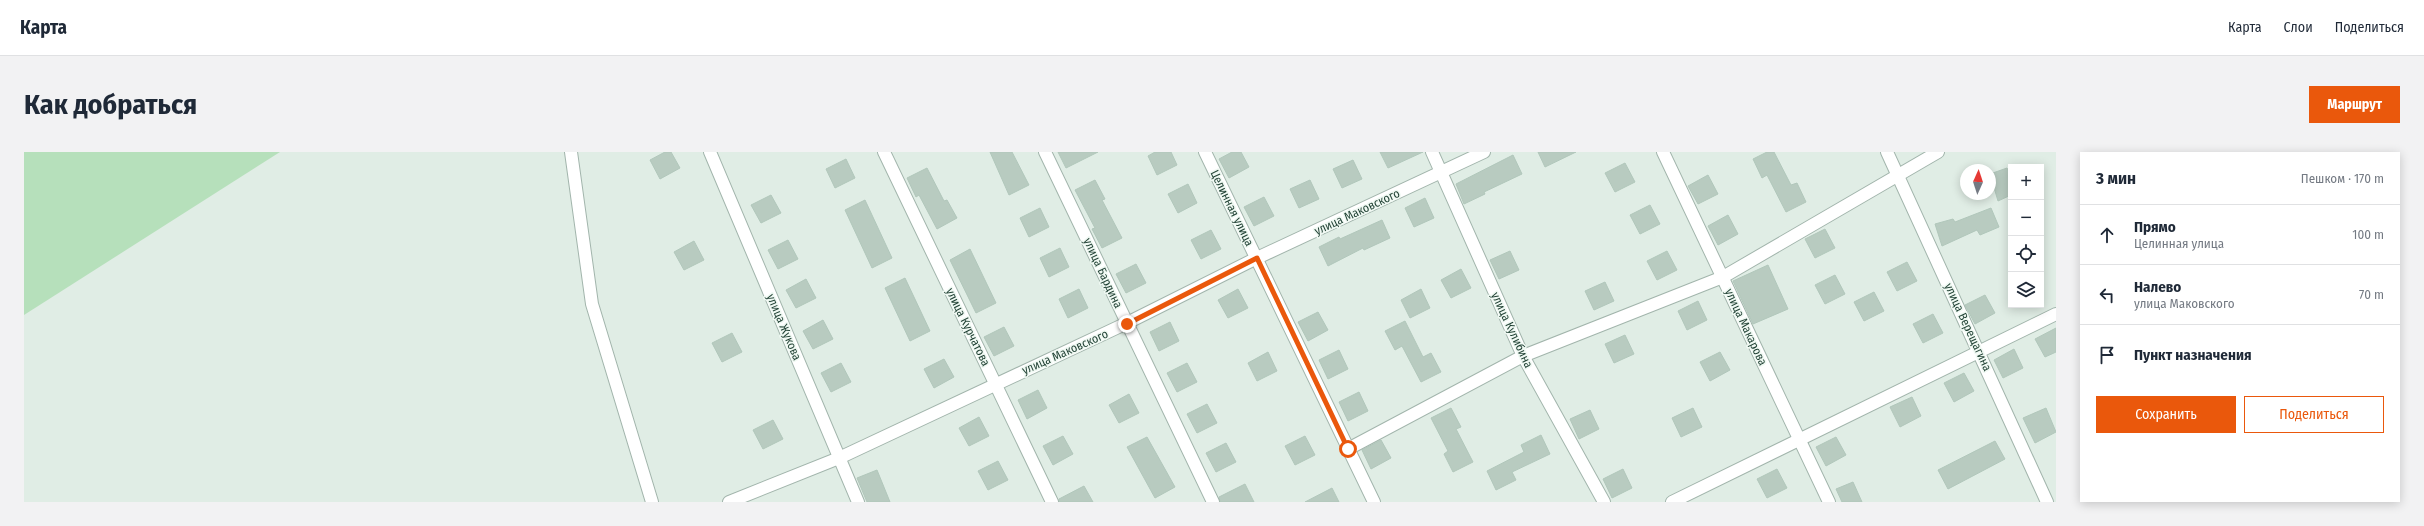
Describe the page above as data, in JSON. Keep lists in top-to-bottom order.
{
  "streets": {
    "street": [
      "Целинная улица",
      "улица Маковского",
      "улица Бардина",
      "улица Жукова",
      "улица Курчатова",
      "улица Макарова",
      "улица Верещагина",
      "улица Кулибина"
    ]
  },
  "crossings": [
    ["Целинная улица", "улица Маковского"],
    ["улица Маковского", "улица Бардина"],
    ["улица Маковского", "улица Жукова"],
    ["улица Маковского", "улица Курчатова"],
    ["улица Маковского", "улица Кулибина"]
  ],
  "north": "top",
  "page": {
    "header": "Карта",
    "nav": ["Карта", "Слои", "Поделиться"],
    "buttons": [
      "Маршрут",
      ["Сохранить", "Поделиться"]
    ],
    "title": "Как добраться",
    "heading": ["3 мин", "Пешком · 170 m"],
    "map_buttons": ["+", "−"],
    "list": [
      ["Прямо", "Целинная улица", "100 m"],
      ["Налево", "улица Маковского", "70 m"],
      "Пункт назначения"
    ]
  }
}
